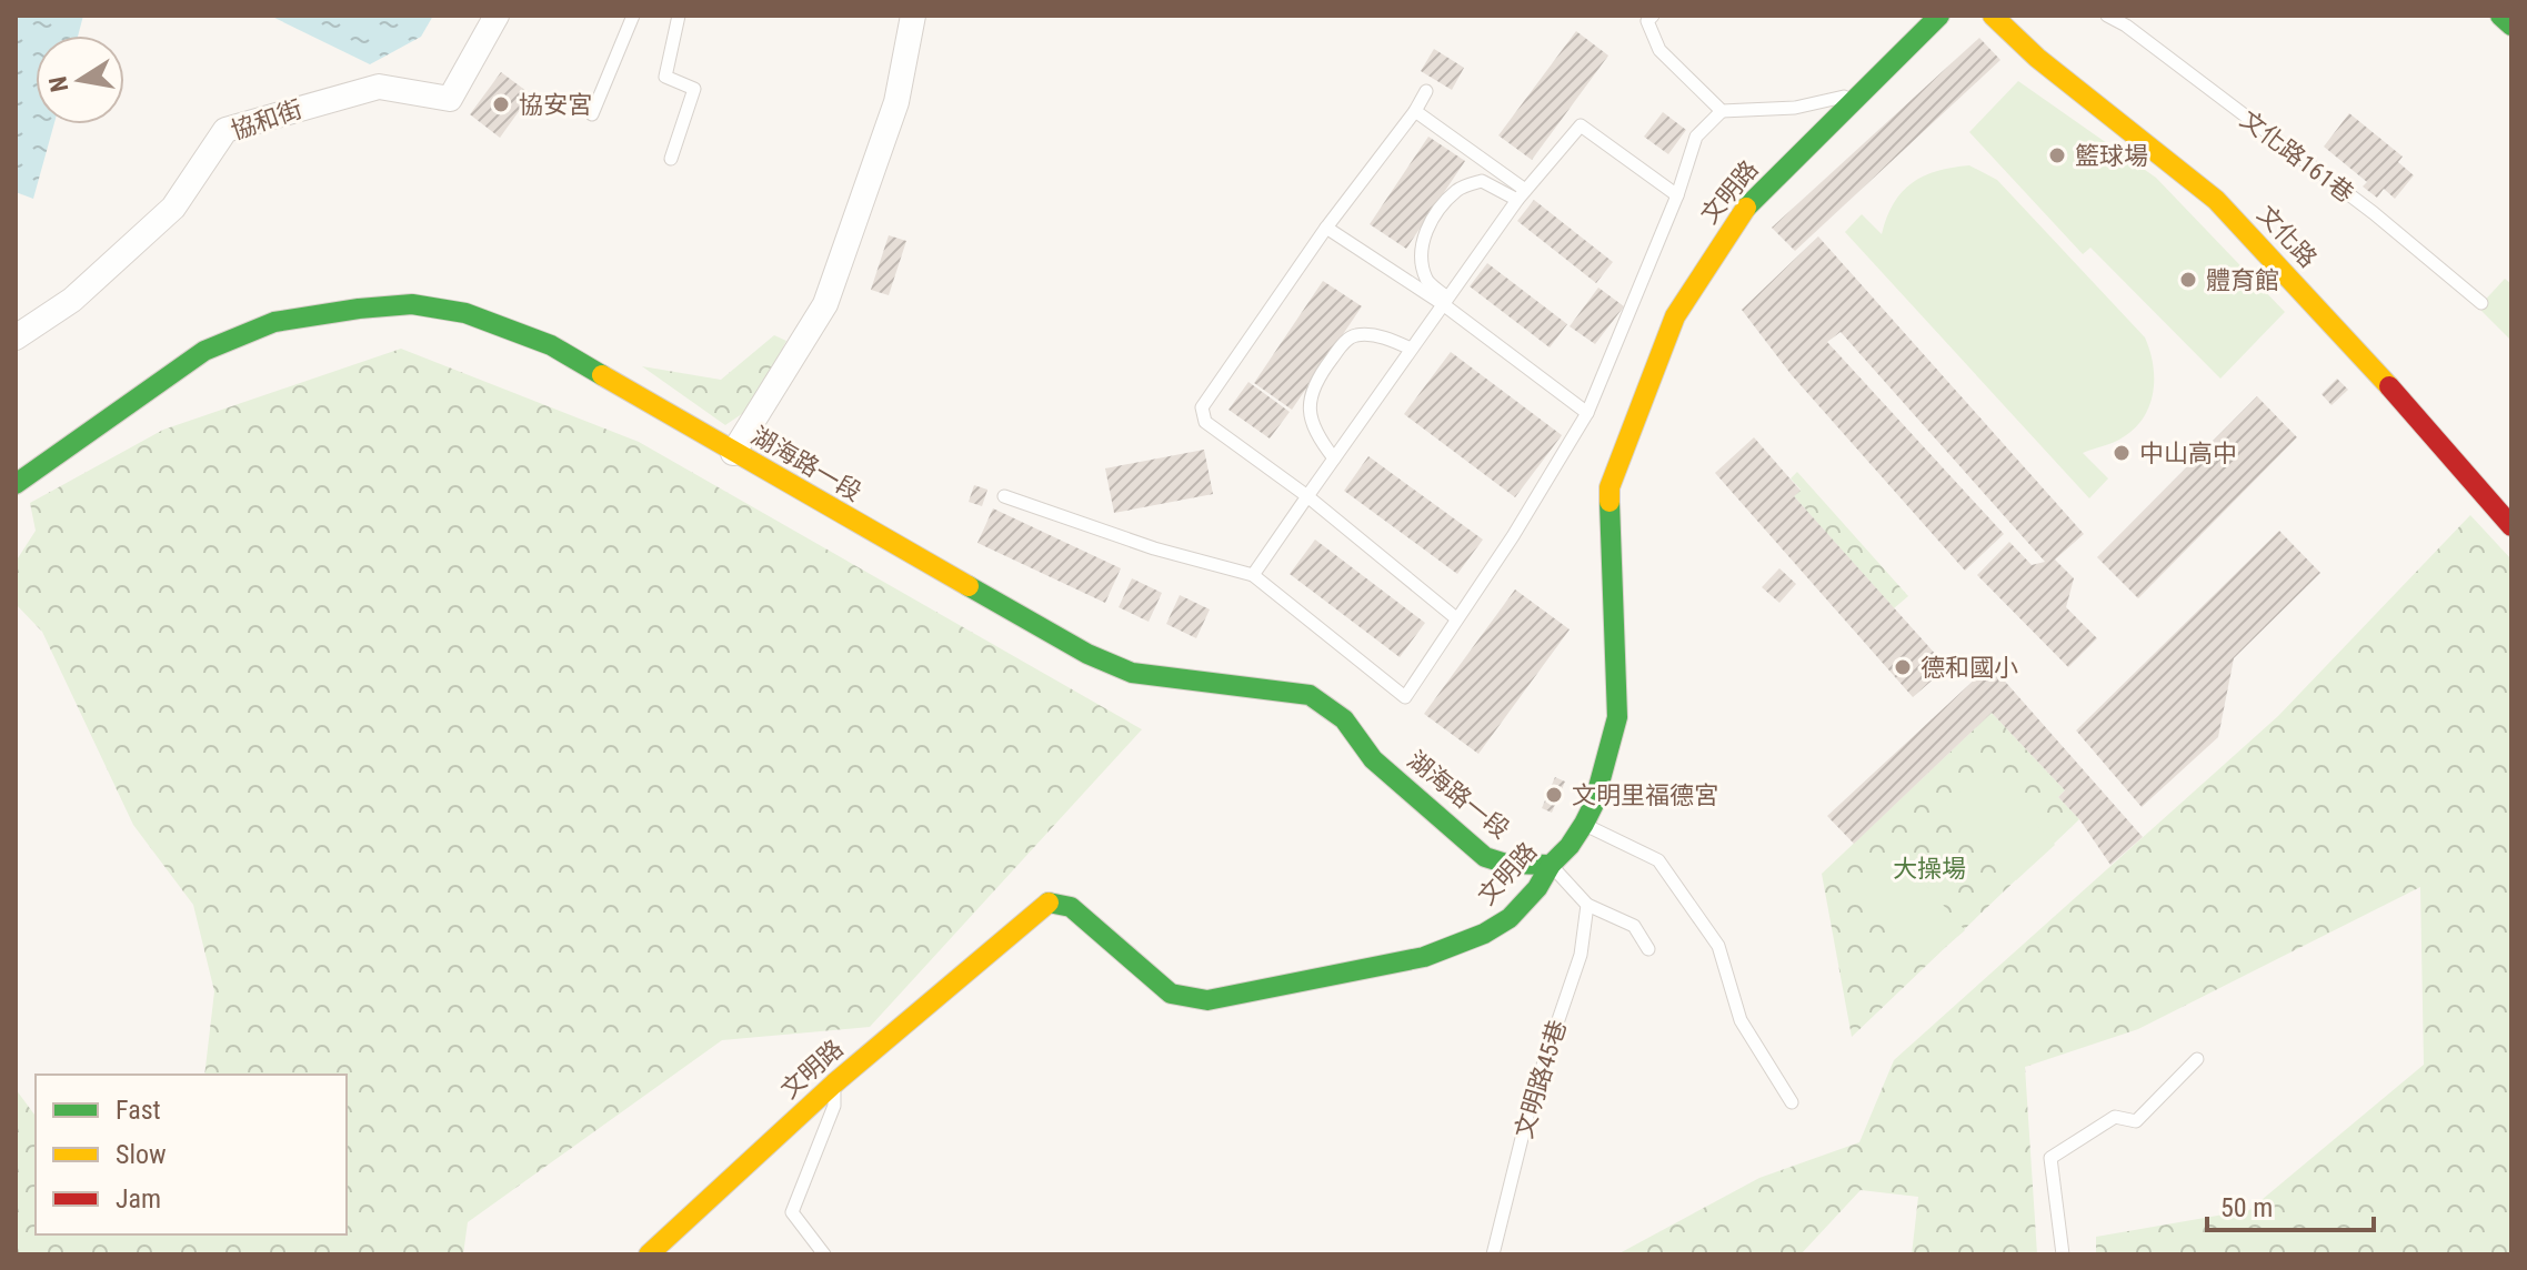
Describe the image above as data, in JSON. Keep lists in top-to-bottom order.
{
  "streets": {
    "street": [
      "協和街",
      "文明路",
      "文化路",
      "湖海路一段"
    ],
    "lane": ["文化路161巷", "文明路45巷"]
  },
  "crossings": [
    ["文明路", "湖海路一段"]
  ],
  "parks": ["大操場"],
  "places": [
    "協安宮",
    "籃球場",
    "體育館",
    "中山高中",
    "德和國小",
    "文明里福德宮"
  ],
  "legend": ["Fast", "Slow", "Jam"],
  "scale_bar": "50 m",
  "north": "left"
}
